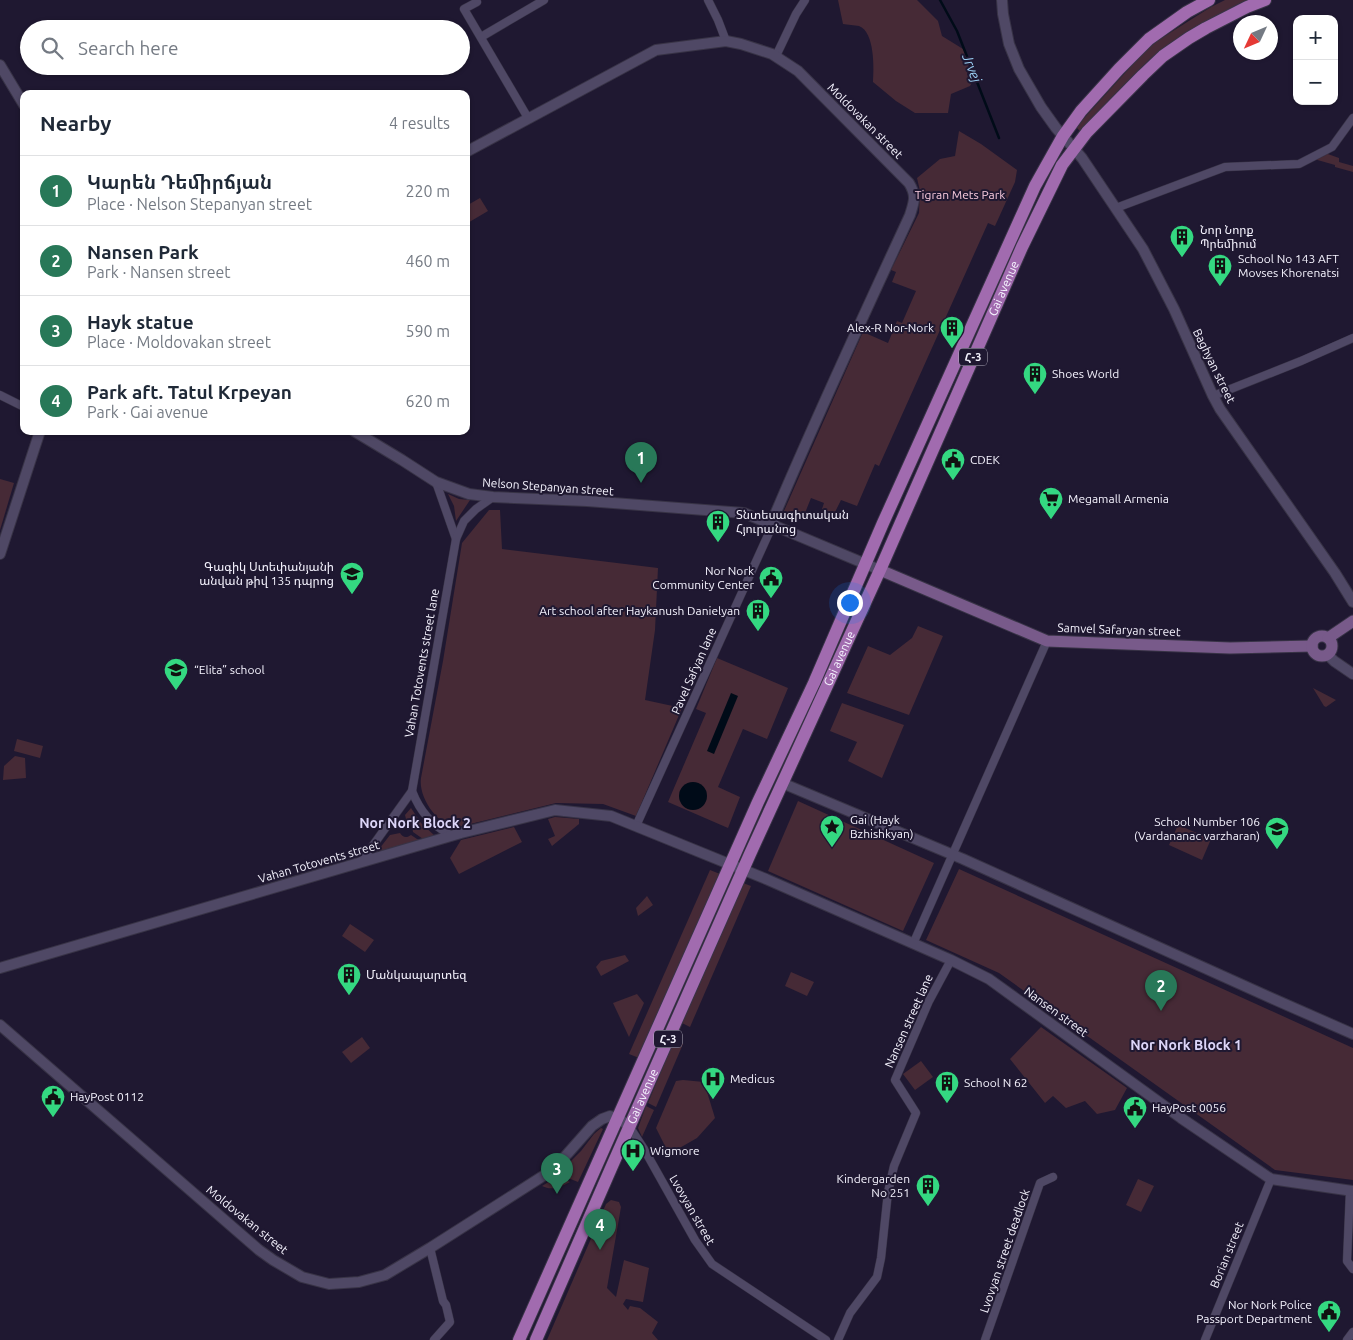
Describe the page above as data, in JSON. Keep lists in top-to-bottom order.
{
  "streets": {
    "main road": ["Gai avenue", "Հ-3", "Samvel Safaryan street"],
    "street": [
      "Moldovakan street",
      "Baghyan street",
      "Nelson Stepanyan street",
      "Vahan Totovents street lane",
      "Pavel Safyan lane",
      "Vahan Totovents street",
      "Nansen street",
      "Nansen street lane",
      "Lvovyan street",
      "Lvovyan street deadlock",
      "Borian street"
    ]
  },
  "crossings": [
    ["Moldovakan street", "Gai avenue"],
    ["Moldovakan street", "Nelson Stepanyan street"],
    ["Moldovakan street", "Pavel Safyan lane"],
    ["Gai avenue", "Baghyan street"],
    ["Gai avenue", "Nelson Stepanyan street"],
    ["Gai avenue", "Samvel Safaryan street"],
    ["Gai avenue", "Vahan Totovents street"],
    ["Gai avenue", "Nansen street"],
    ["Gai avenue", "Lvovyan street"],
    ["Nelson Stepanyan street", "Samvel Safaryan street"],
    ["Nelson Stepanyan street", "Vahan Totovents street lane"],
    ["Nelson Stepanyan street", "Pavel Safyan lane"],
    ["Vahan Totovents street lane", "Vahan Totovents street"],
    ["Pavel Safyan lane", "Vahan Totovents street"],
    ["Vahan Totovents street", "Nansen street"],
    ["Nansen street", "Nansen street lane"],
    ["Nansen street", "Borian street"]
  ],
  "districts": ["Nor Nork Block 2", "Nor Nork Block 1"],
  "water": ["Jrvej"],
  "parks": ["Tigran Mets Park"],
  "places": {
    "building": [
      "Նոր Նորք Պրեմիում",
      "School No 143 AFT Movses Khorenatsi",
      "Alex-R Nor-Nork",
      "Shoes World",
      "Տնտեսագիտական Հյուրանոց",
      "Art school after Haykanush Danielyan",
      "Մանկապարտեզ",
      "School N 62",
      "Kindergarden No 251"
    ],
    "public building": [
      "CDEK",
      "Nor Nork Community Center",
      "HayPost 0112",
      "HayPost 0056",
      "Nor Nork Police Passport Department"
    ],
    "supermarket": ["Megamall Armenia"],
    "school or university": ["Գագիկ Ստեփանյանի անվան թիվ 135 դպրոց", "“Elita” school", "School Number 106 (Vardananac varzharan)"],
    "place": ["Gai (Hayk Bzhishkyan)"],
    "hospital": ["Medicus", "Wigmore"]
  },
  "north": "bottom left",
  "page": {
    "map_buttons": ["+", "−"],
    "search": "Search here",
    "heading": ["Nearby", "4 results"],
    "list": [
      {
        "mark": "1",
        "name": "Կարեն Դեմիրճյան",
        "note": "Place · Nelson Stepanyan street",
        "value": "220 m"
      },
      {
        "mark": "2",
        "name": "Nansen Park",
        "note": "Park · Nansen street",
        "value": "460 m"
      },
      {
        "mark": "3",
        "name": "Hayk statue",
        "note": "Place · Moldovakan street",
        "value": "590 m"
      },
      {
        "mark": "4",
        "name": "Park aft. Tatul Krpeyan",
        "note": "Park · Gai avenue",
        "value": "620 m"
      }
    ],
    "pins": [
      "1",
      "2",
      "3",
      "4"
    ]
  }
}
